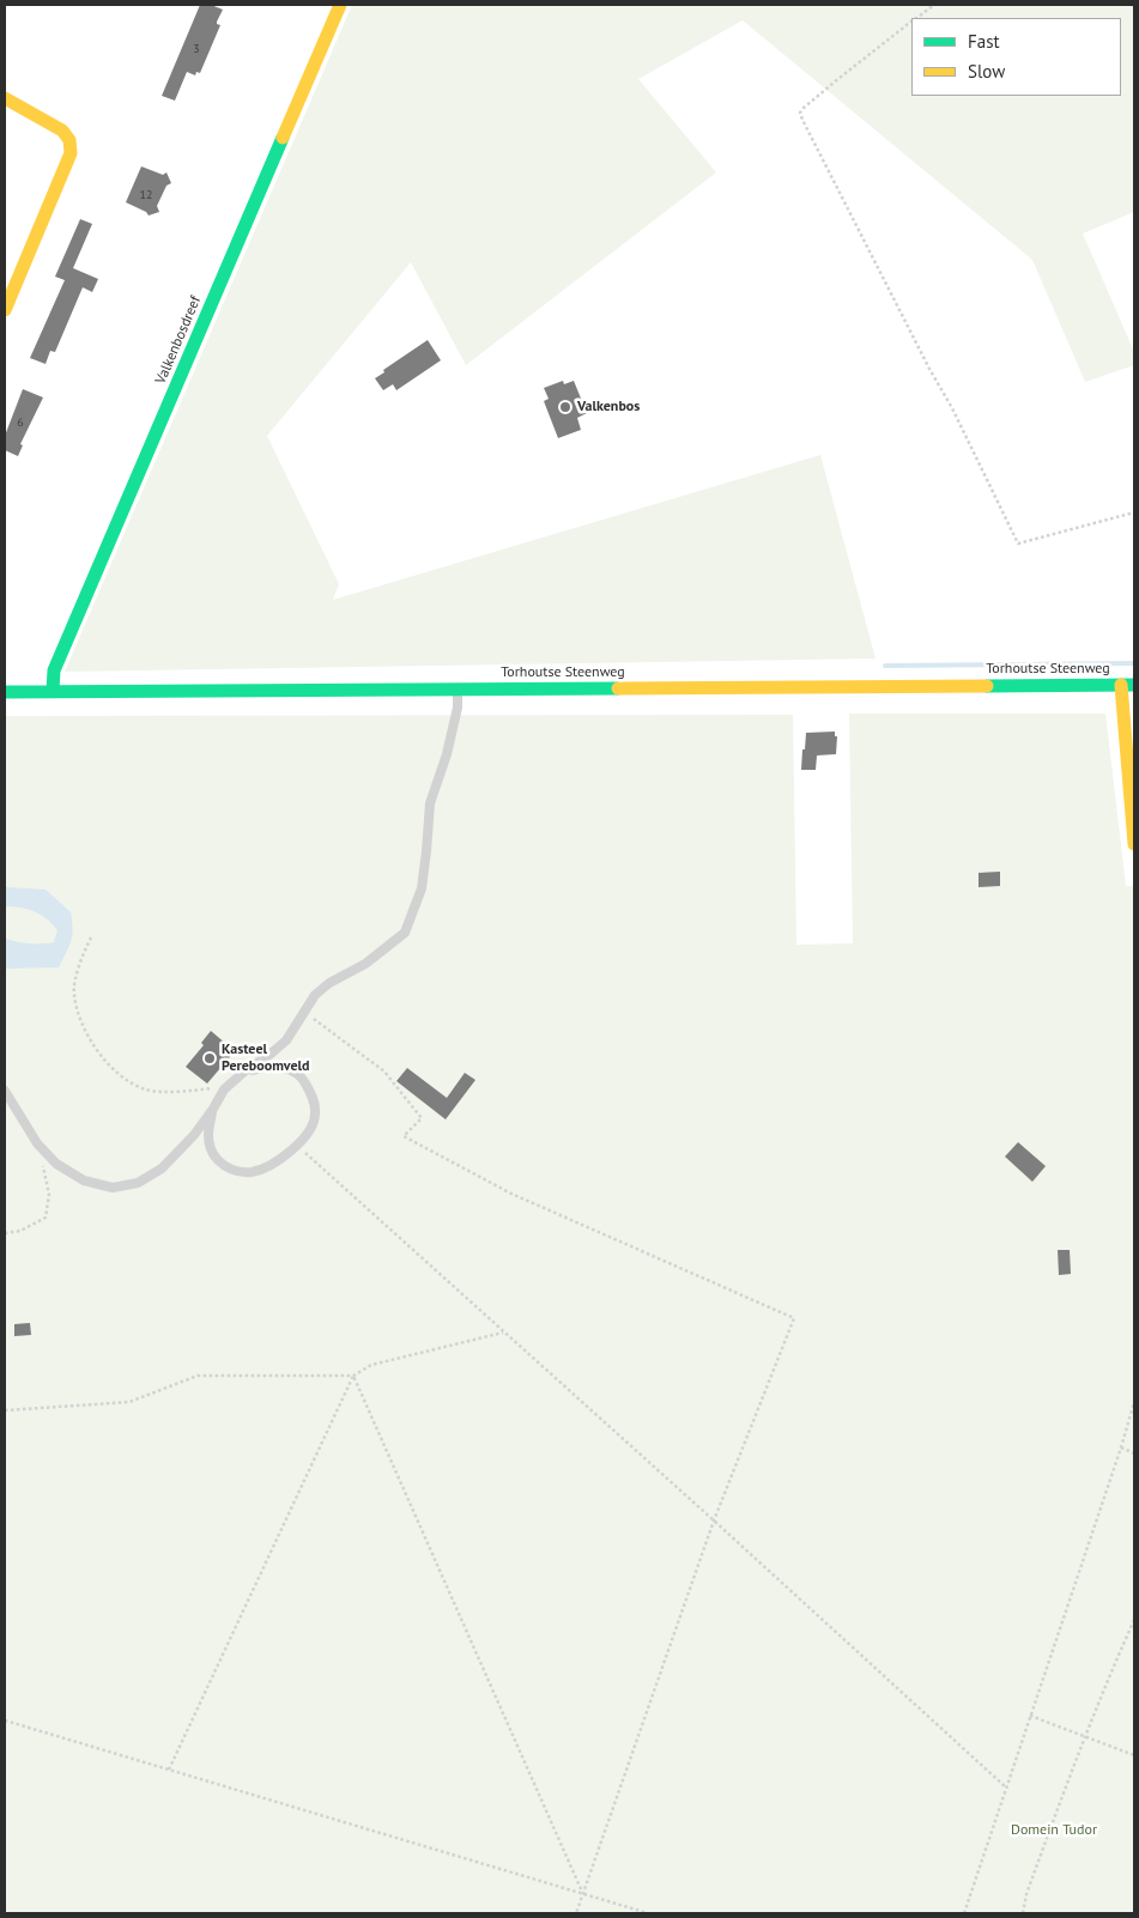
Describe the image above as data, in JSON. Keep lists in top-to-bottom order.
{
  "streets": {
    "street": ["Valkenbosdreef", "Torhoutse Steenweg"]
  },
  "crossings": [
    ["Valkenbosdreef", "Torhoutse Steenweg"]
  ],
  "parks": ["Domein Tudor"],
  "places": ["Valkenbos", "Kasteel Pereboomveld"],
  "house_numbers": ["3", "12", "6"],
  "legend": ["Fast", "Slow"]
}
